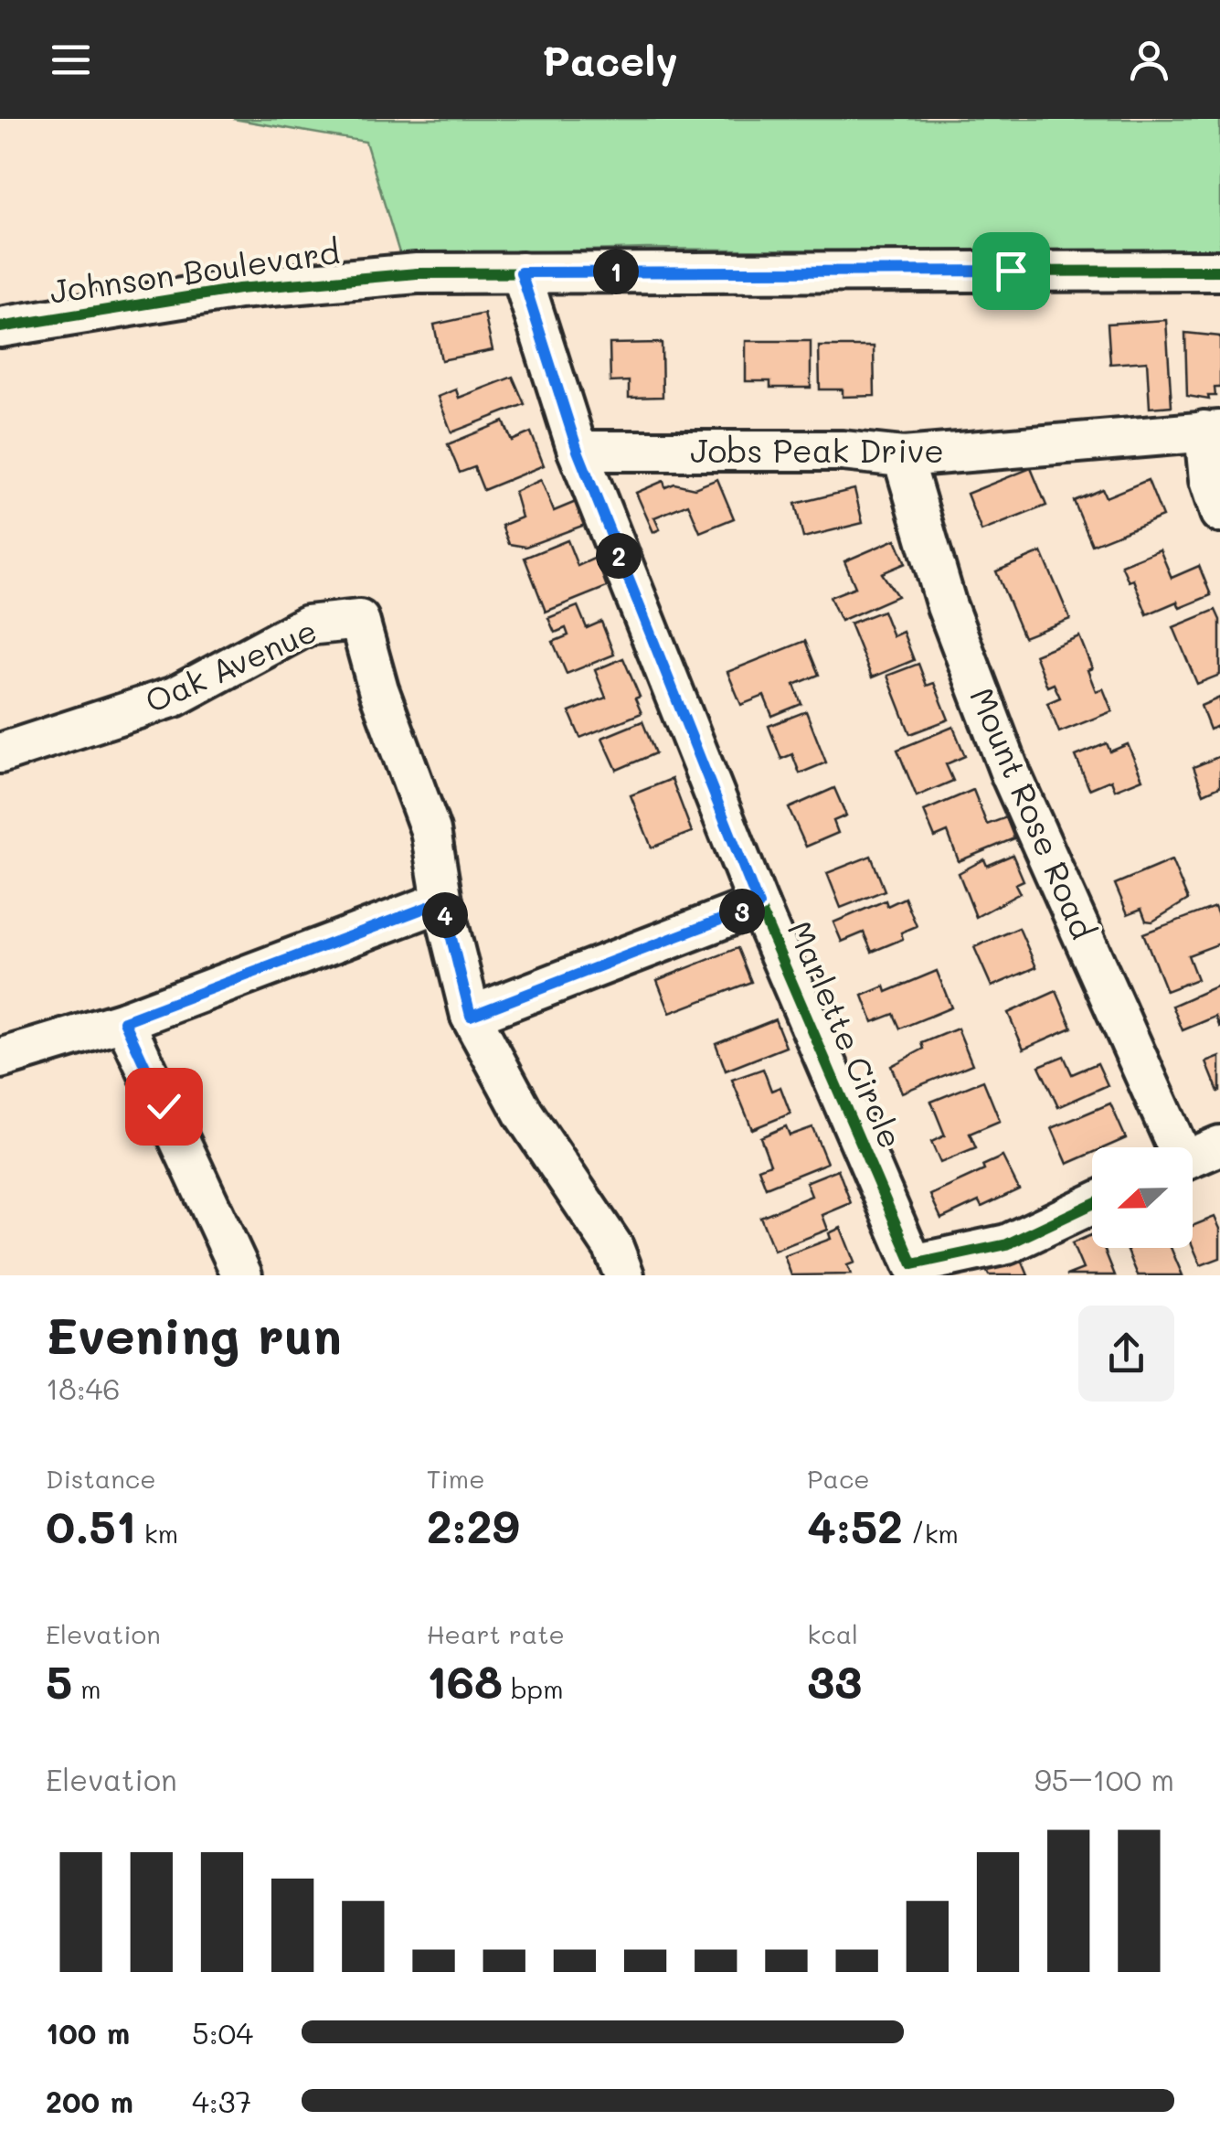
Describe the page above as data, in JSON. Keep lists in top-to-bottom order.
{
  "streets": {
    "street": [
      "Johnson Boulevard",
      "Jobs Peak Drive",
      "Oak Avenue",
      "Mount Rose Road",
      "Marlette Circle"
    ]
  },
  "crossings": [
    ["Johnson Boulevard", "Marlette Circle"],
    ["Jobs Peak Drive", "Mount Rose Road"],
    ["Jobs Peak Drive", "Marlette Circle"]
  ],
  "north": "left",
  "page": {
    "header": "Pacely",
    "pins": [
      "1",
      "2",
      "3",
      "4"
    ],
    "heading": ["Evening run", "18:46"],
    "stats": [
      ["Distance", "0.51 km"],
      ["Time", "2:29"],
      ["Pace", "4:52 /km"],
      ["Elevation", "5 m"],
      ["Heart rate", "168 bpm"],
      ["kcal", "33"]
    ],
    "chart": ["Elevation", "95–100 m"],
    "list": [
      {
        "name": "100 m",
        "note": "5:04"
      },
      {
        "name": "200 m",
        "note": "4:37"
      }
    ]
  }
}
